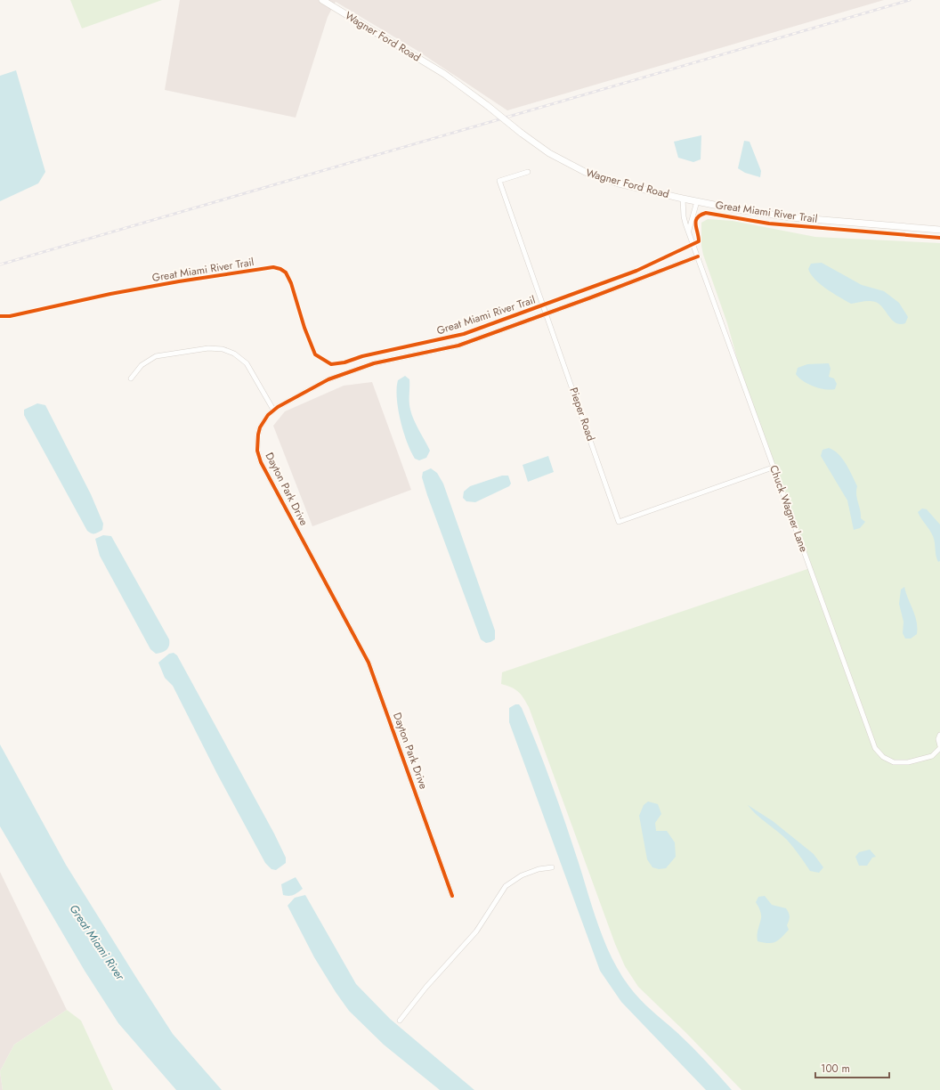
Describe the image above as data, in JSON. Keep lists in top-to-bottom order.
{
  "streets": {
    "main road": ["Wagner Ford Road"],
    "street": ["Pieper Road", "Dayton Park Drive", "Chuck Wagner Lane"],
    "cycle path": ["Great Miami River Trail"]
  },
  "crossings": [
    ["Wagner Ford Road", "Chuck Wagner Lane"],
    ["Pieper Road", "Dayton Park Drive"],
    ["Pieper Road", "Chuck Wagner Lane"],
    ["Dayton Park Drive", "Chuck Wagner Lane"]
  ],
  "water": ["Great Miami River"],
  "scale_bar": "100 m"
}
